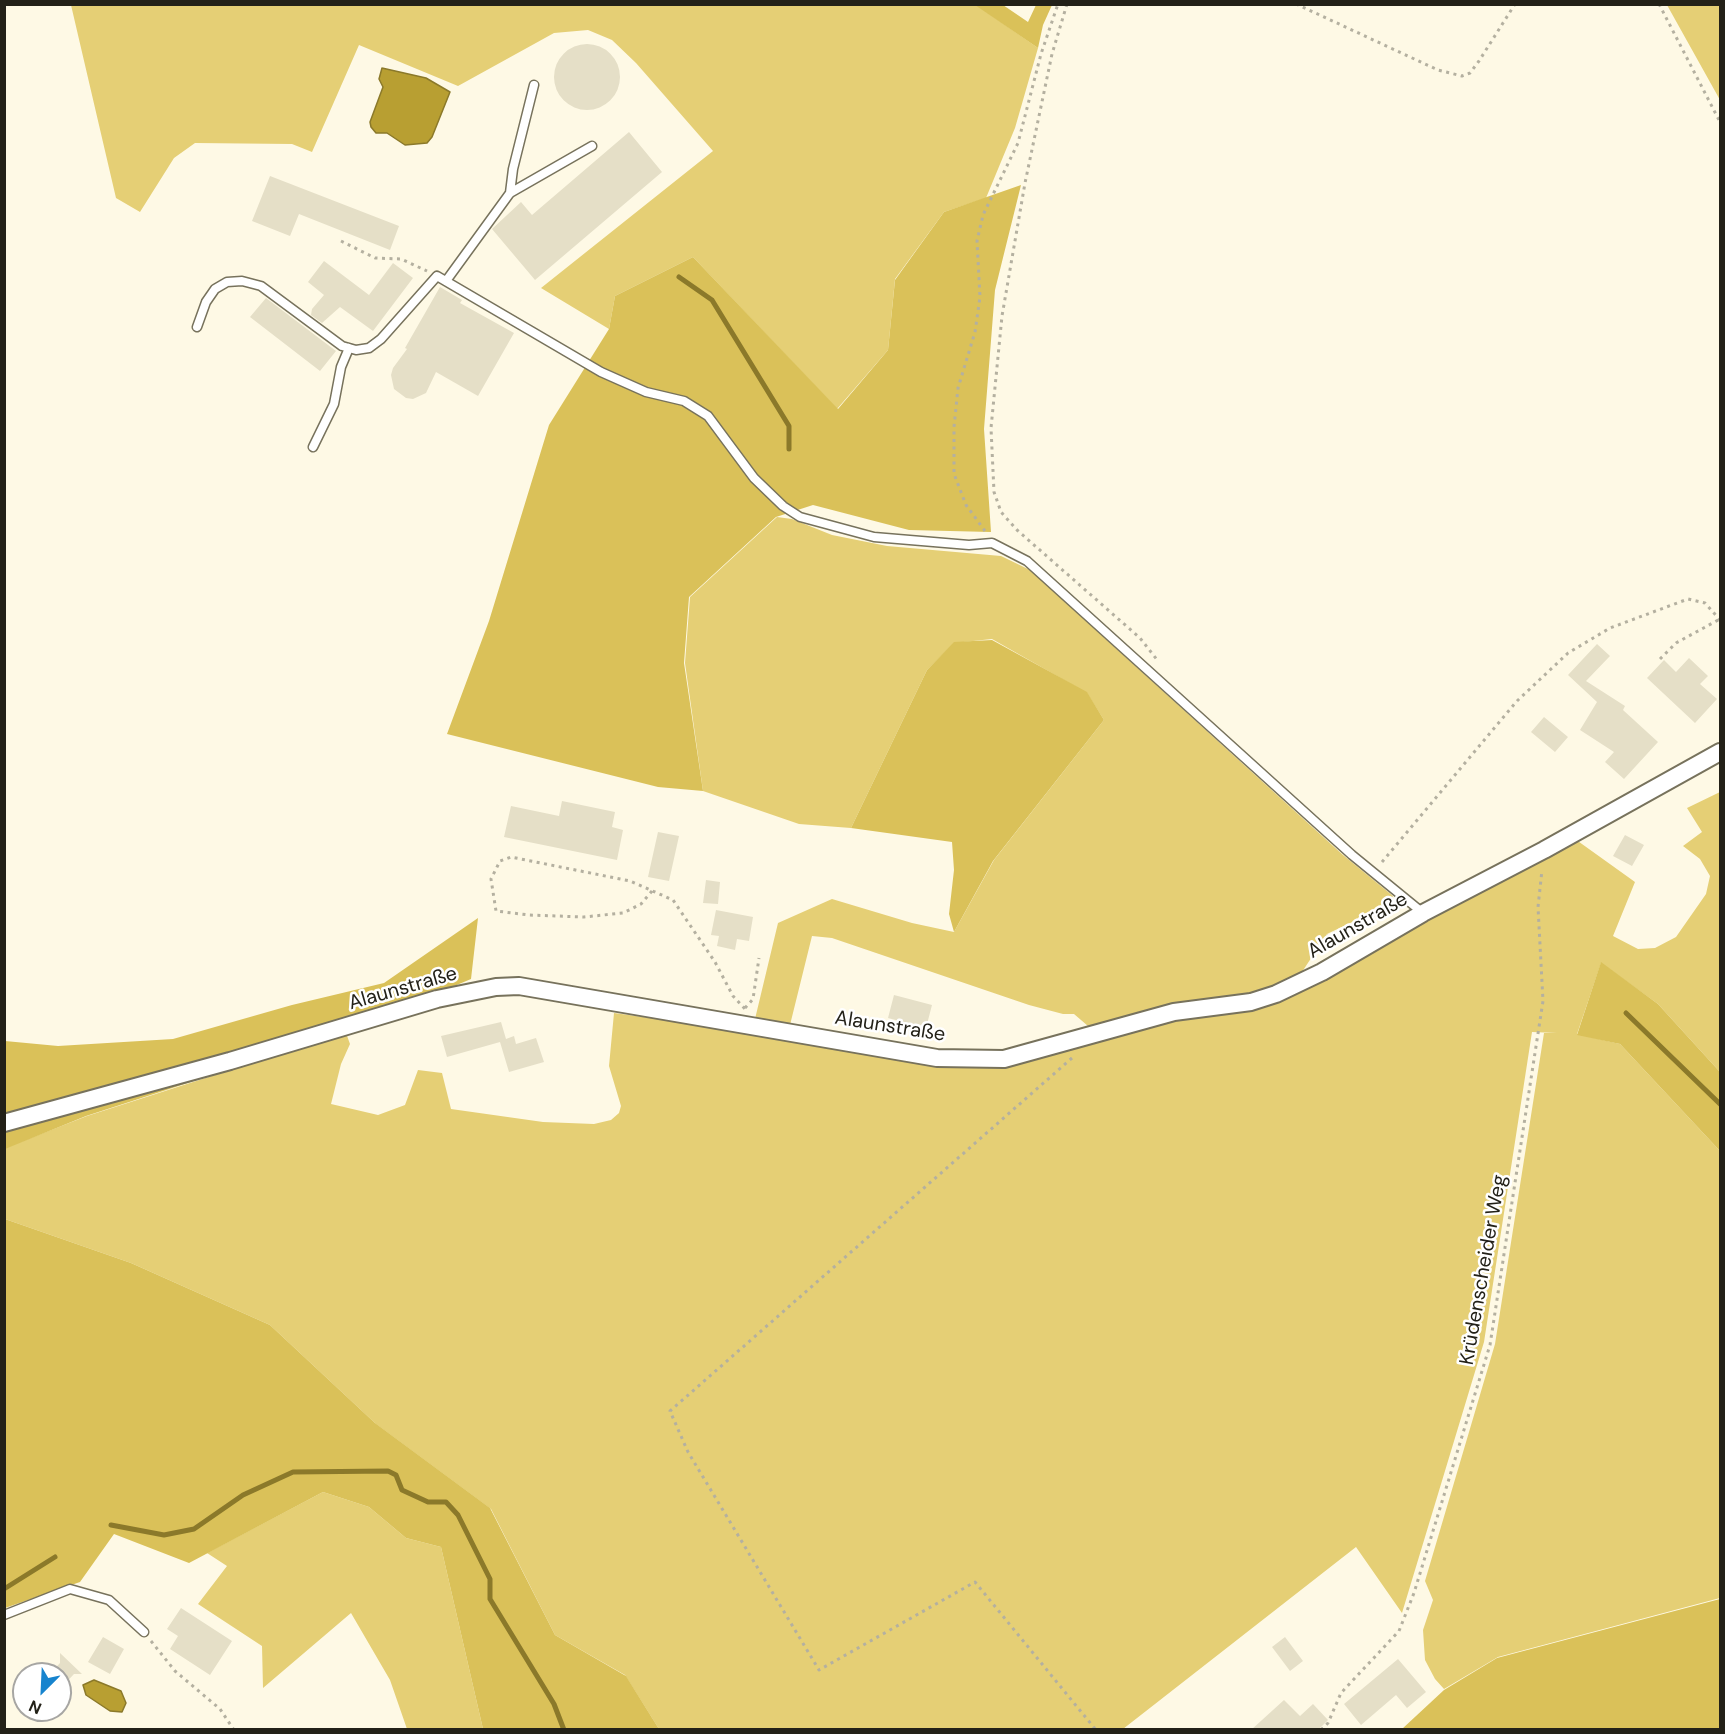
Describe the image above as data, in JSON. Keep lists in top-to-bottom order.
{
  "streets": {
    "street": ["Alaunstraße"],
    "path": ["Krüdenscheider Weg"]
  },
  "crossings": [
    ["Alaunstraße", "Krüdenscheider Weg"]
  ],
  "north": "bottom left"
}
